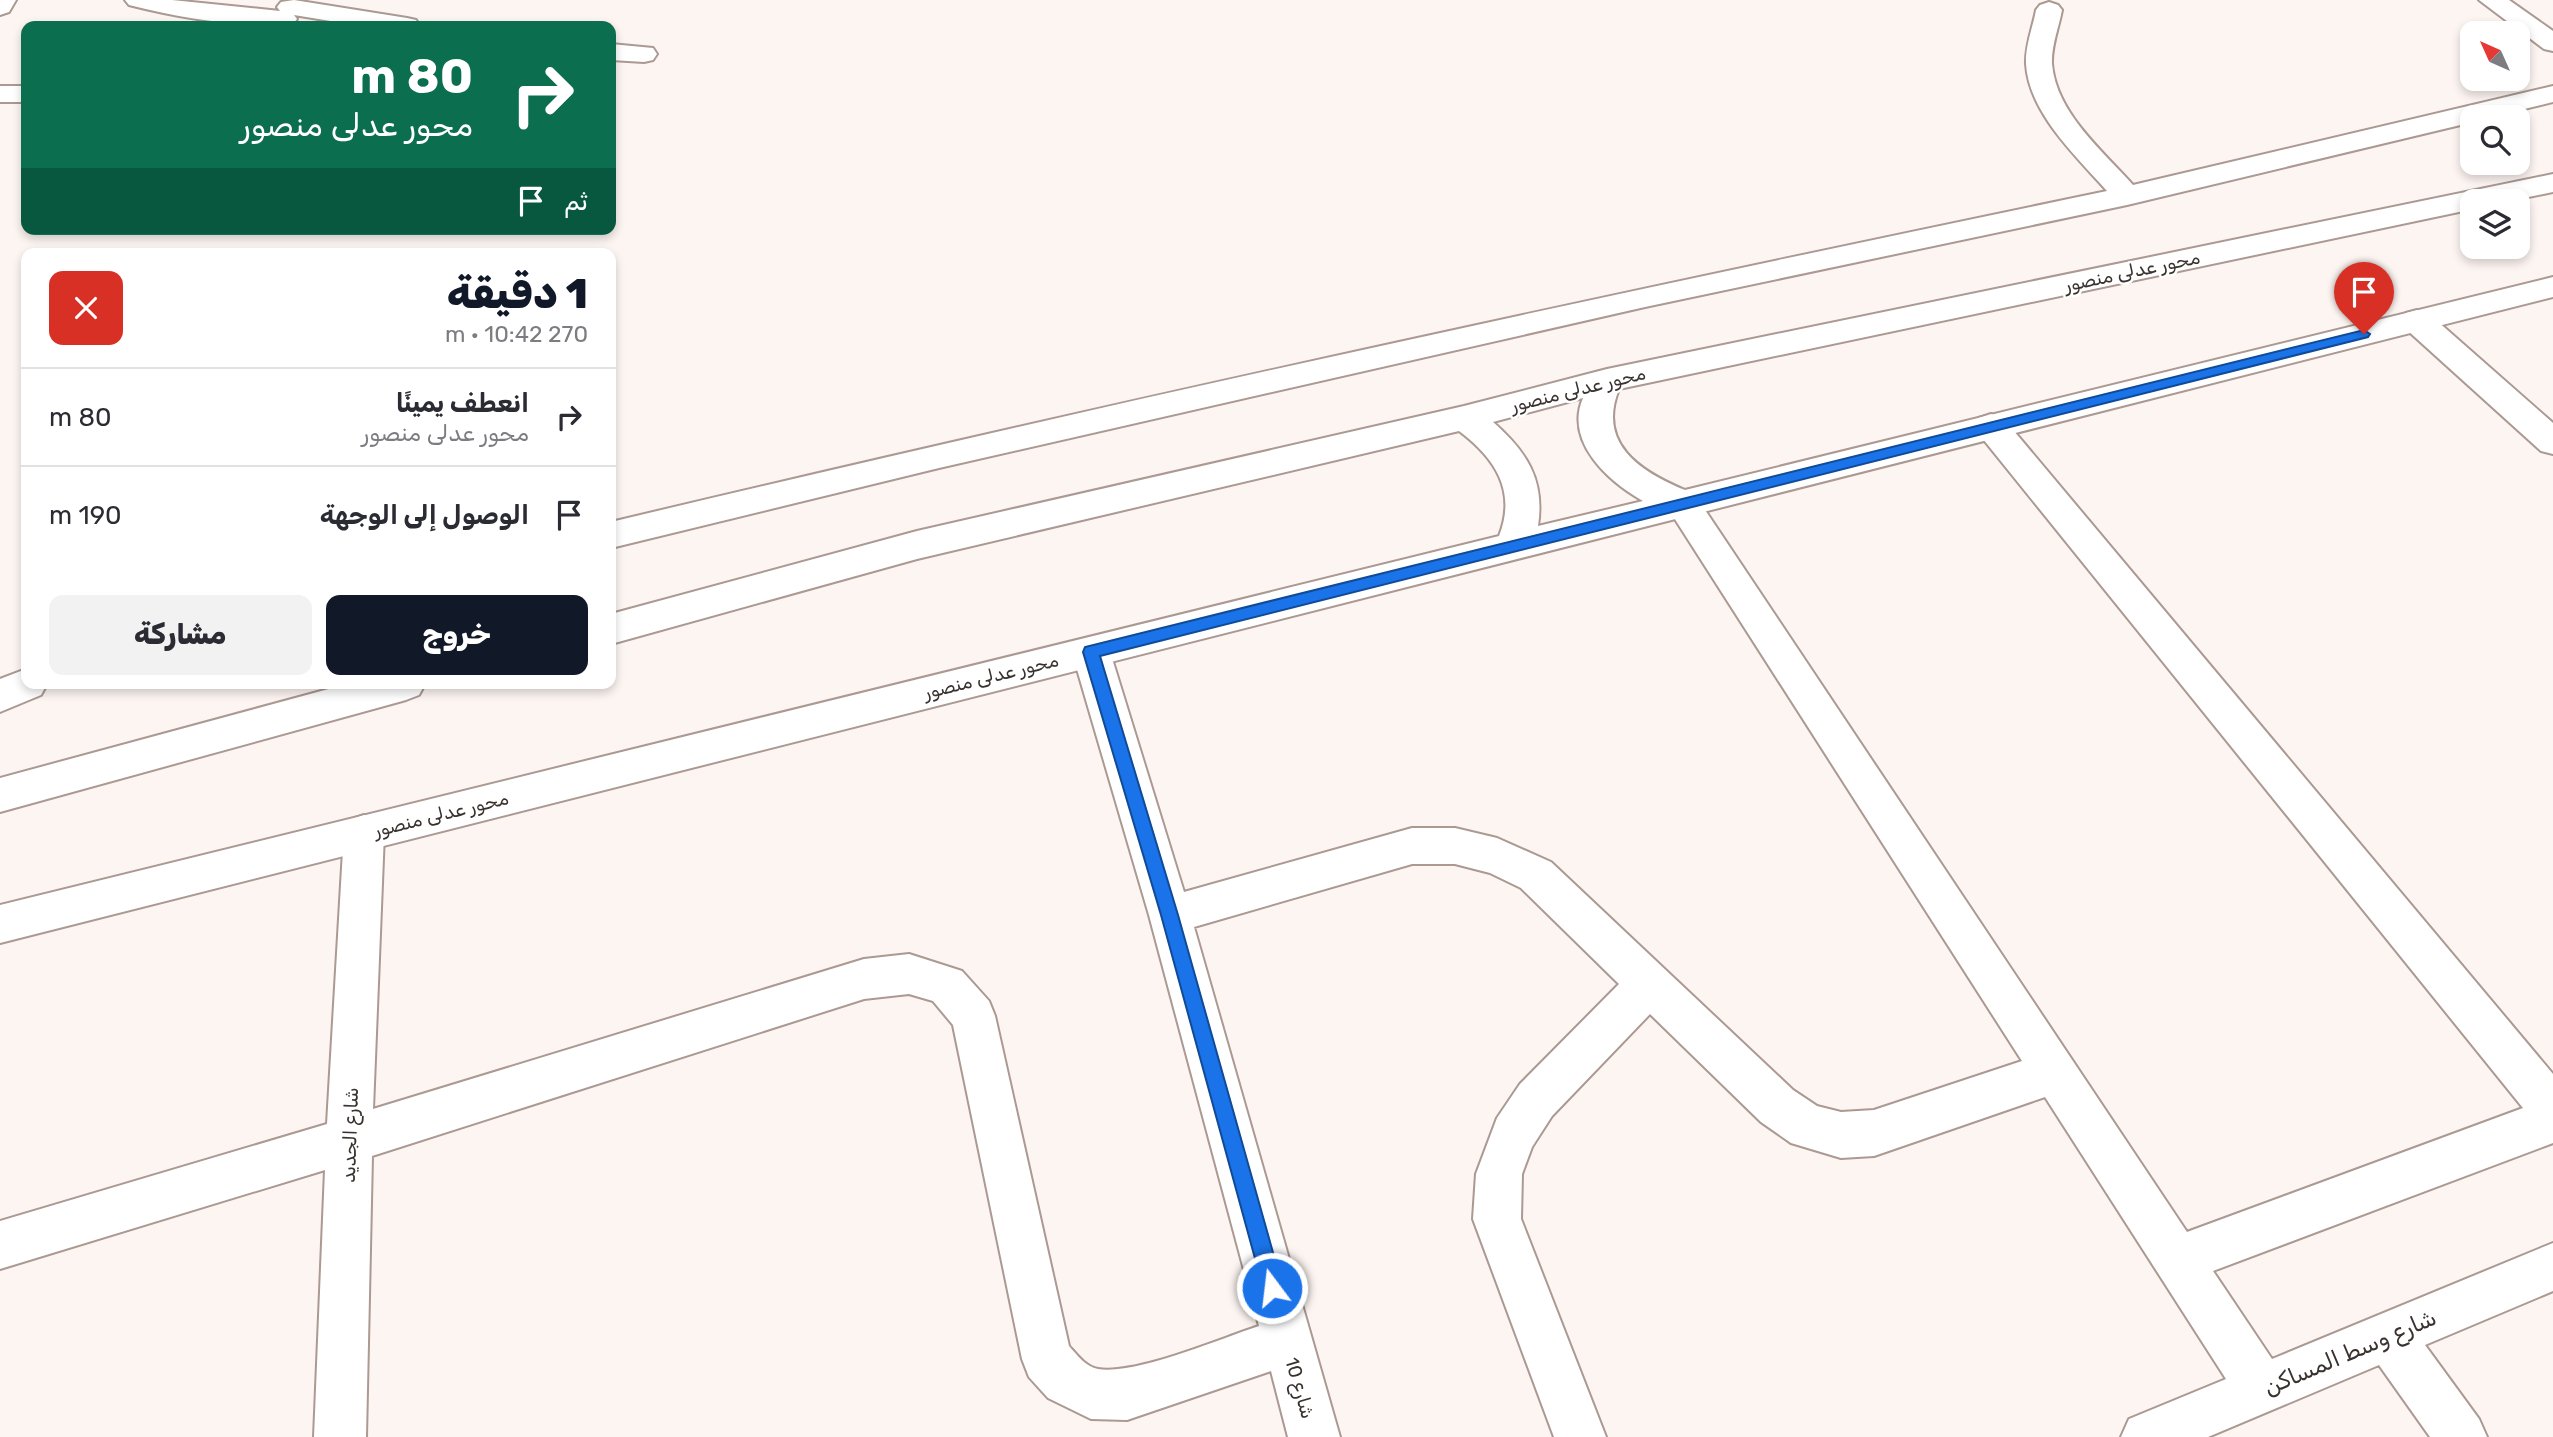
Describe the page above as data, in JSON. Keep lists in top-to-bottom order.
{
  "streets": {
    "street": [
      "محور عدلى منصور",
      "شارع الجديد",
      "شارع وسط المساكن",
      "شارع 10"
    ]
  },
  "crossings": [
    ["محور عدلى منصور", "شارع الجديد"],
    ["محور عدلى منصور", "شارع 10"]
  ],
  "north": "top left",
  "page": {
    "turn": ["80 m", "محور عدلى منصور"],
    "then": "ثم",
    "heading": ["1 دقيقة", "270 m · 10:42"],
    "list": [
      {
        "name": "انعطف يمينًا",
        "note": "محور عدلى منصور",
        "value": "80 m"
      },
      {
        "name": "الوصول إلى الوجهة",
        "value": "190 m"
      }
    ],
    "buttons": ["خروج", "مشاركة"]
  }
}
